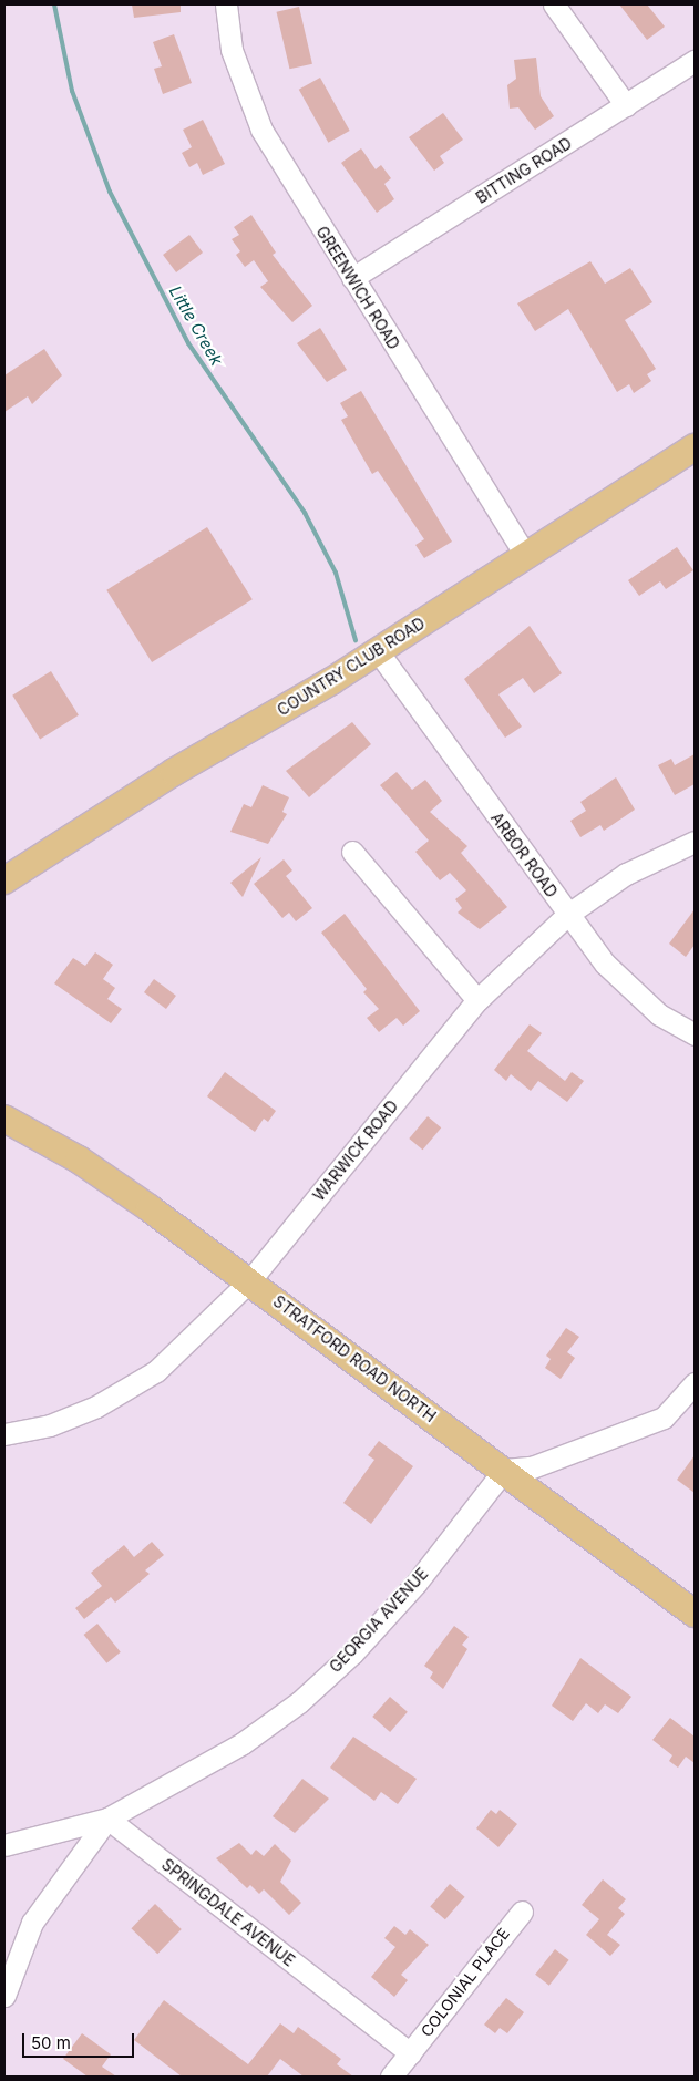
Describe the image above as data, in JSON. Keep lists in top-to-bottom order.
{
  "streets": {
    "main road": ["COUNTRY CLUB ROAD", "STRATFORD ROAD NORTH"],
    "street": [
      "BITTING ROAD",
      "GREENWICH ROAD",
      "ARBOR ROAD",
      "WARWICK ROAD",
      "GEORGIA AVENUE",
      "SPRINGDALE AVENUE",
      "COLONIAL PLACE"
    ]
  },
  "crossings": [
    ["BITTING ROAD", "GREENWICH ROAD"],
    ["GREENWICH ROAD", "COUNTRY CLUB ROAD"],
    ["COUNTRY CLUB ROAD", "ARBOR ROAD"],
    ["ARBOR ROAD", "WARWICK ROAD"],
    ["WARWICK ROAD", "STRATFORD ROAD NORTH"],
    ["STRATFORD ROAD NORTH", "GEORGIA AVENUE"],
    ["GEORGIA AVENUE", "SPRINGDALE AVENUE"],
    ["SPRINGDALE AVENUE", "COLONIAL PLACE"]
  ],
  "water": ["Little Creek"],
  "scale_bar": "50 m"
}
